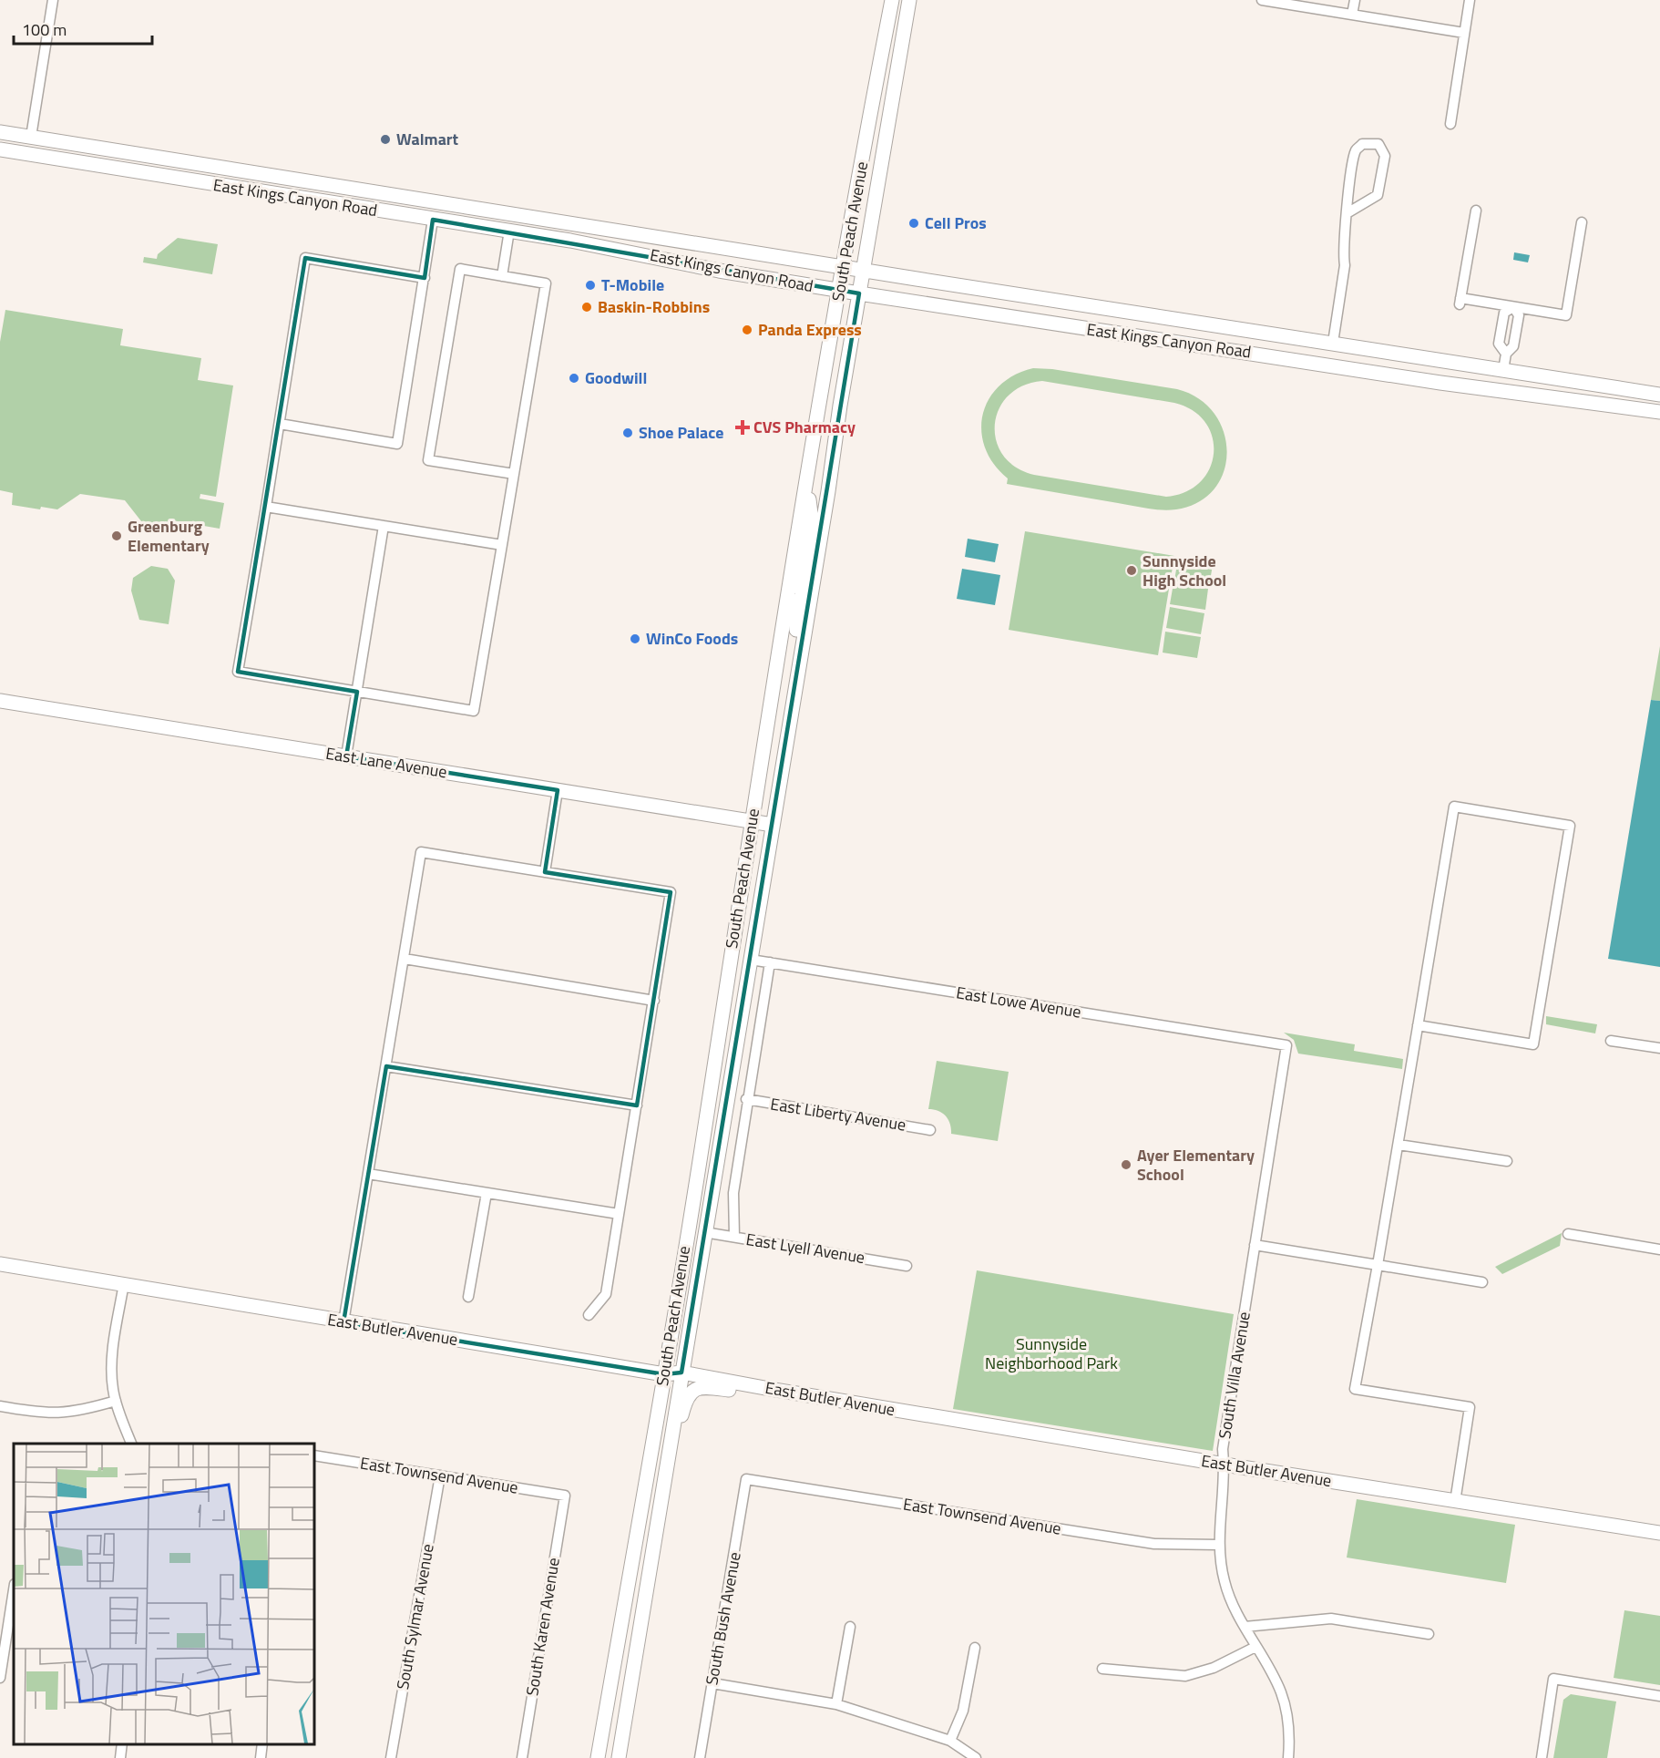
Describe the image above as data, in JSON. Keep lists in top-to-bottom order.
{
  "streets": {
    "main road": [
      "East Kings Canyon Road",
      "South Peach Avenue",
      "East Lane Avenue",
      "East Butler Avenue"
    ],
    "street": [
      "East Lowe Avenue",
      "East Liberty Avenue",
      "East Lyell Avenue",
      "South Villa Avenue",
      "East Townsend Avenue",
      "South Sylmar Avenue",
      "South Bush Avenue",
      "South Karen Avenue"
    ]
  },
  "crossings": [
    ["East Kings Canyon Road", "South Peach Avenue"],
    ["South Peach Avenue", "East Lane Avenue"],
    ["South Peach Avenue", "East Lowe Avenue"],
    ["South Peach Avenue", "East Lyell Avenue"],
    ["South Peach Avenue", "East Butler Avenue"],
    ["East Lowe Avenue", "South Villa Avenue"],
    ["East Butler Avenue", "South Villa Avenue"],
    ["South Villa Avenue", "East Townsend Avenue"],
    ["East Townsend Avenue", "South Sylmar Avenue"],
    ["East Townsend Avenue", "South Bush Avenue"],
    ["East Townsend Avenue", "South Karen Avenue"]
  ],
  "parks": ["Sunnyside Neighborhood Park"],
  "places": {
    "other": [
      "Walmart",
      "Cell Pros",
      "T-Mobile",
      "Baskin-Robbins",
      "Panda Express",
      "Goodwill",
      "Shoe Palace",
      "Greenburg Elementary",
      "Sunnyside High School",
      "WinCo Foods",
      "Ayer Elementary School"
    ],
    "health": ["CVS Pharmacy"]
  },
  "scale_bar": "100 m"
}
